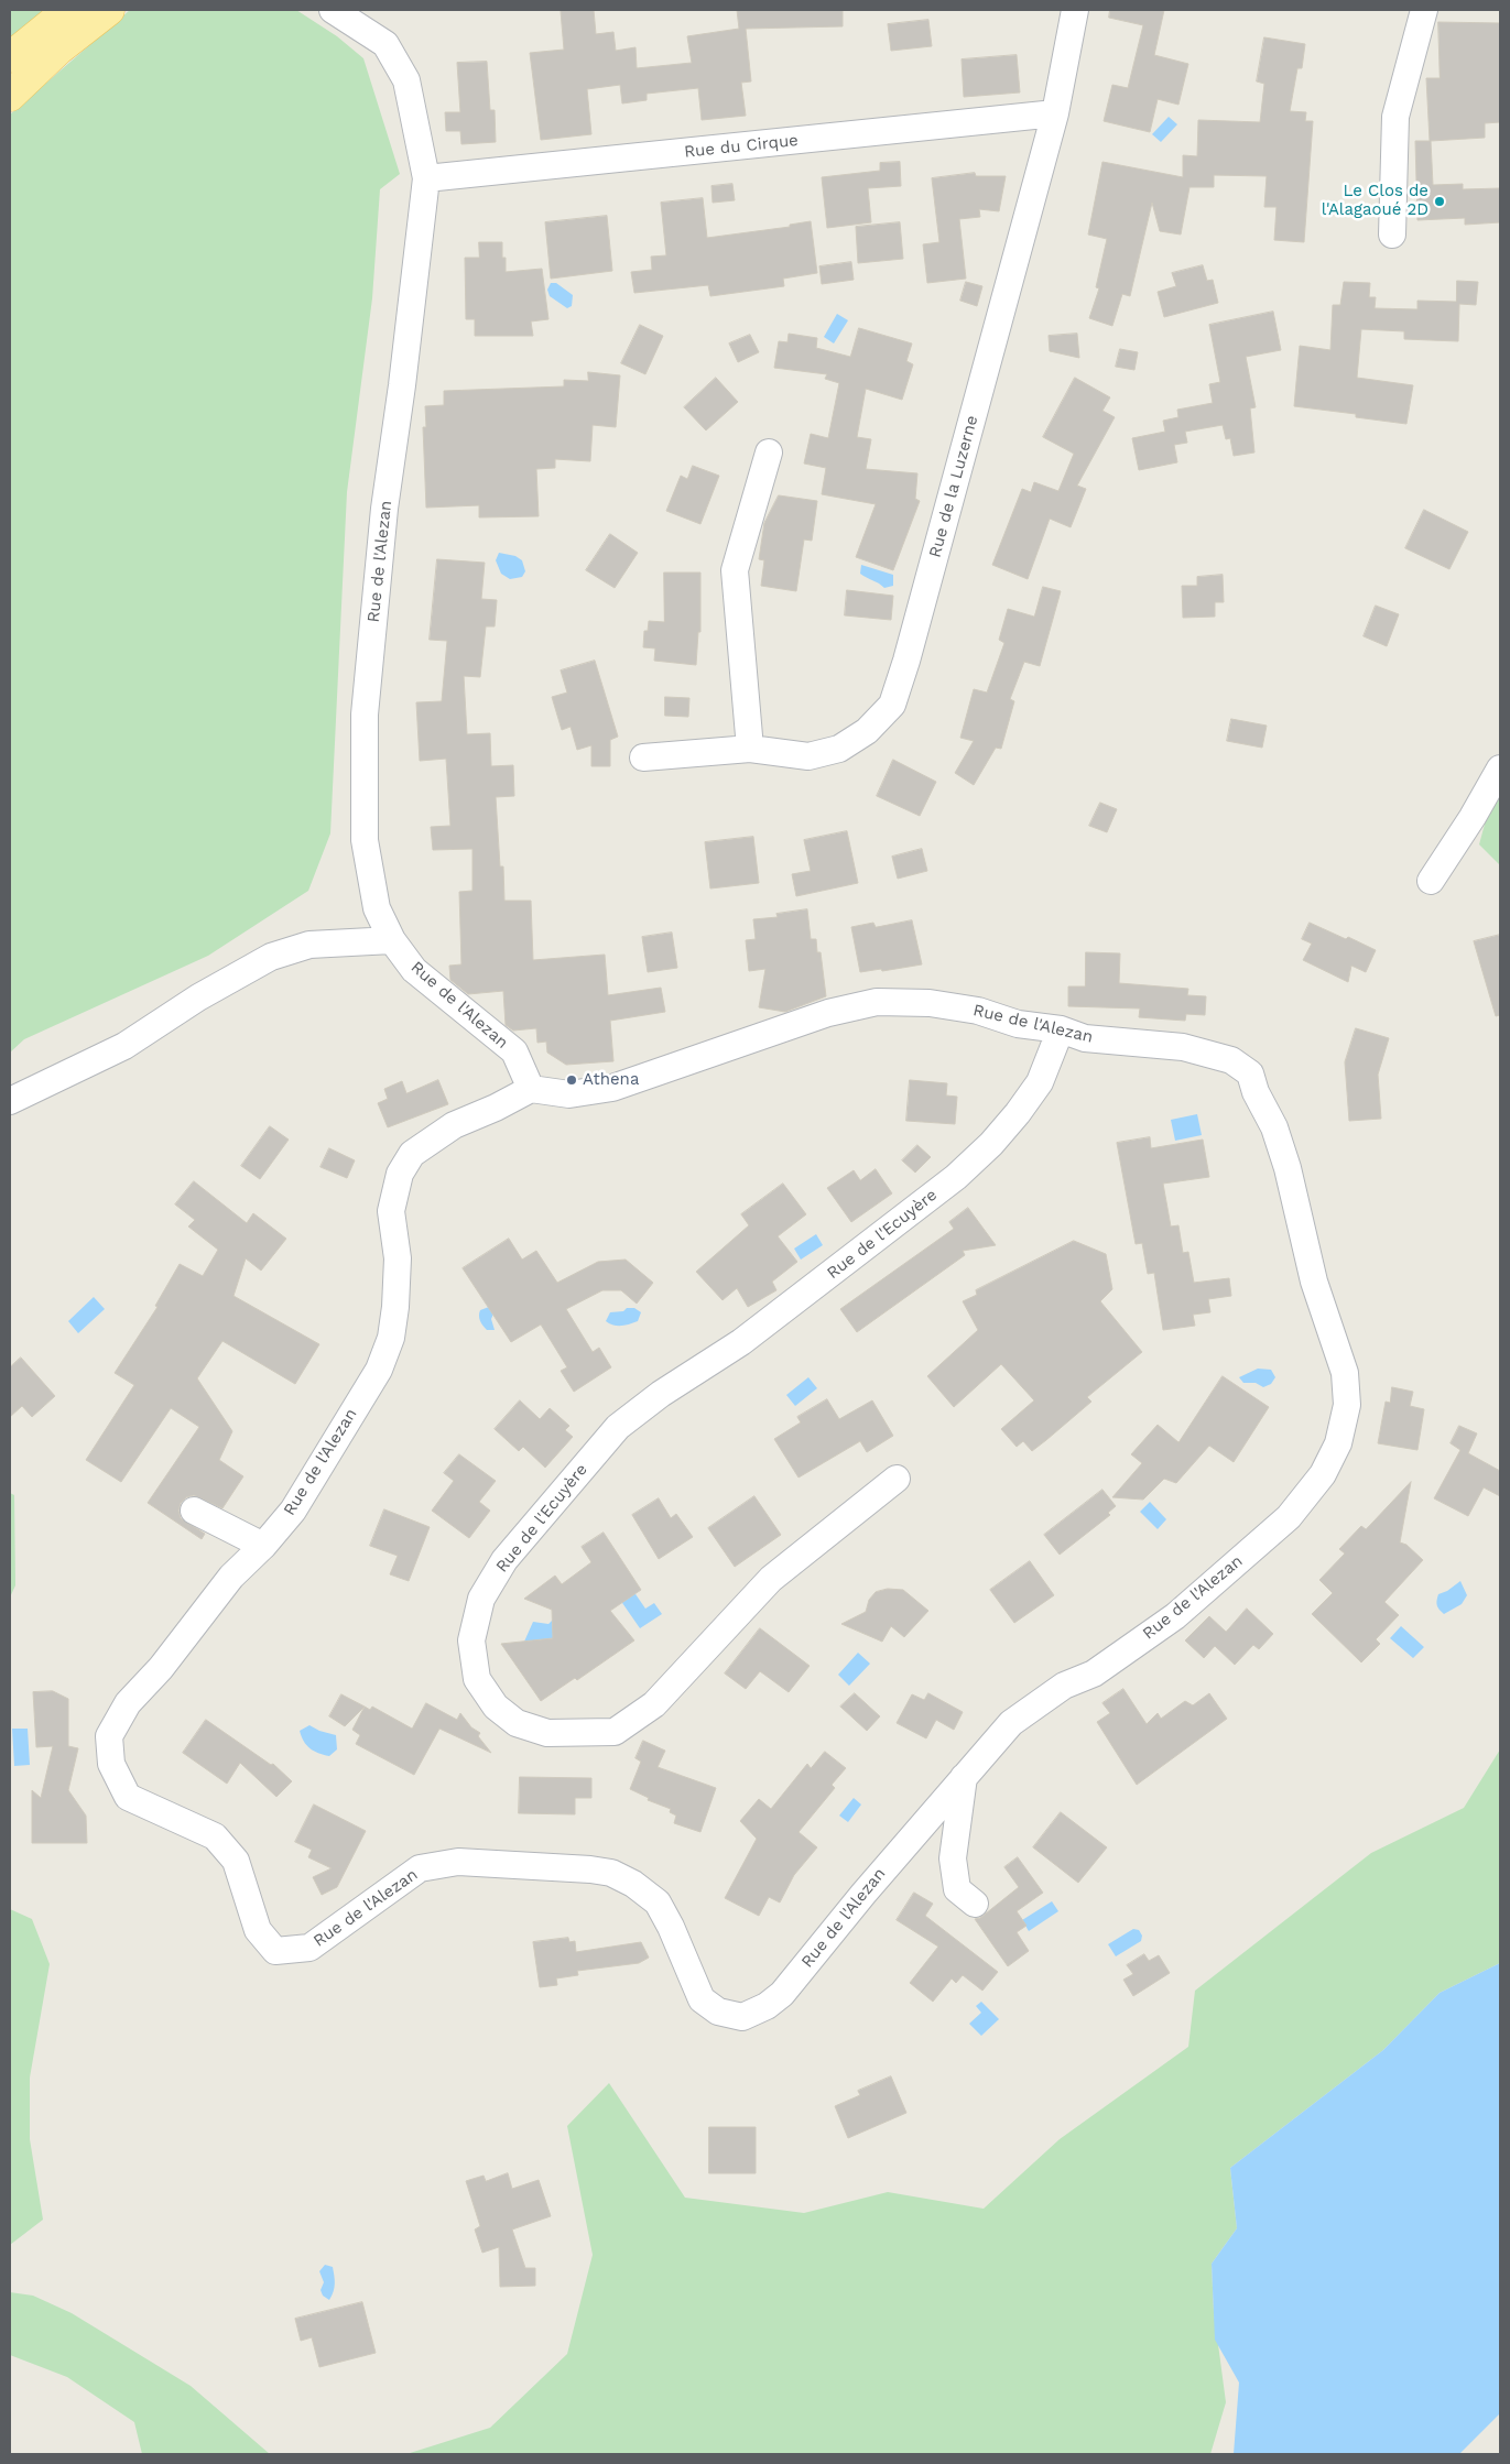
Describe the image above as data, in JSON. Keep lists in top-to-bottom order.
{
  "streets": {
    "street": [
      "Rue du Cirque",
      "Rue de la Luzerne",
      "Rue de l'Alezan",
      "Rue de l'Ecuyère"
    ]
  },
  "crossings": [
    ["Rue du Cirque", "Rue de la Luzerne"],
    ["Rue du Cirque", "Rue de l'Alezan"],
    ["Rue de l'Alezan", "Rue de l'Ecuyère"]
  ],
  "places": ["Le Clos de l'Alagaoué 2D", "Athena"]
}
